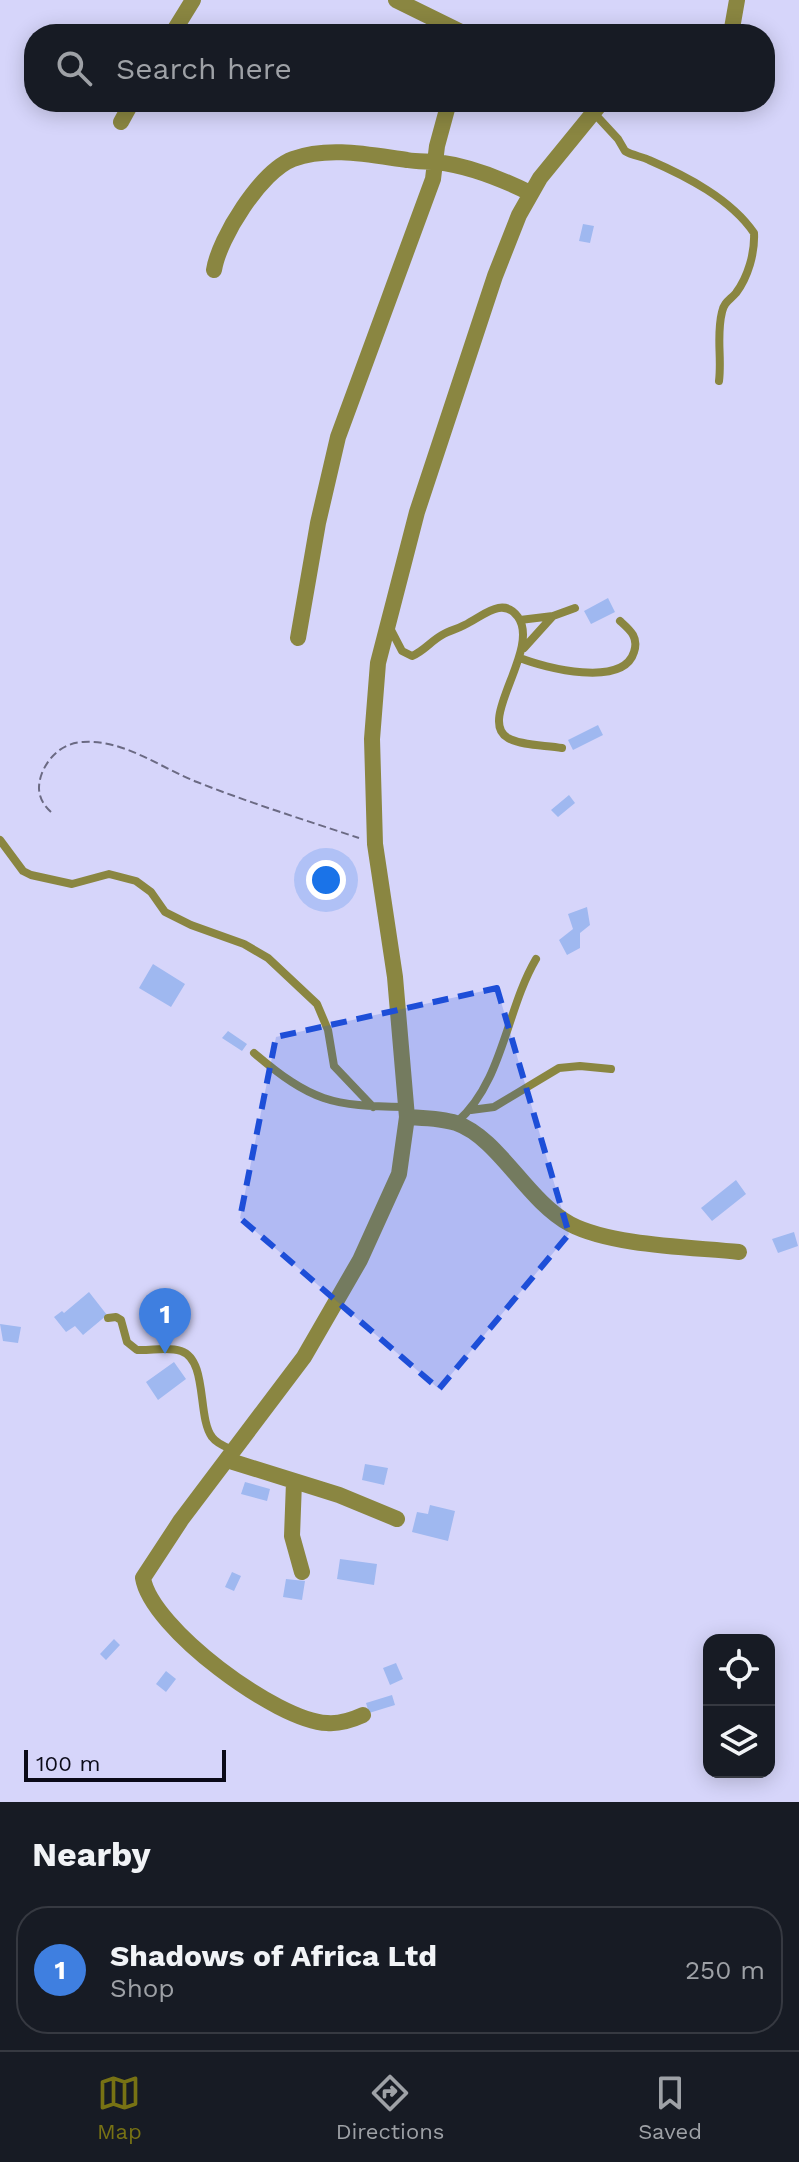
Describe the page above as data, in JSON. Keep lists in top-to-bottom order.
{
  "scale_bar": "100 m",
  "page": {
    "search": "Search here",
    "pins": "1",
    "scale": "100 m",
    "heading": "Nearby",
    "list": [
      {
        "mark": "1",
        "name": "Shadows of Africa Ltd",
        "note": "Shop",
        "value": "250 m"
      }
    ],
    "nav": ["Map", "Directions", "Saved"]
  }
}
